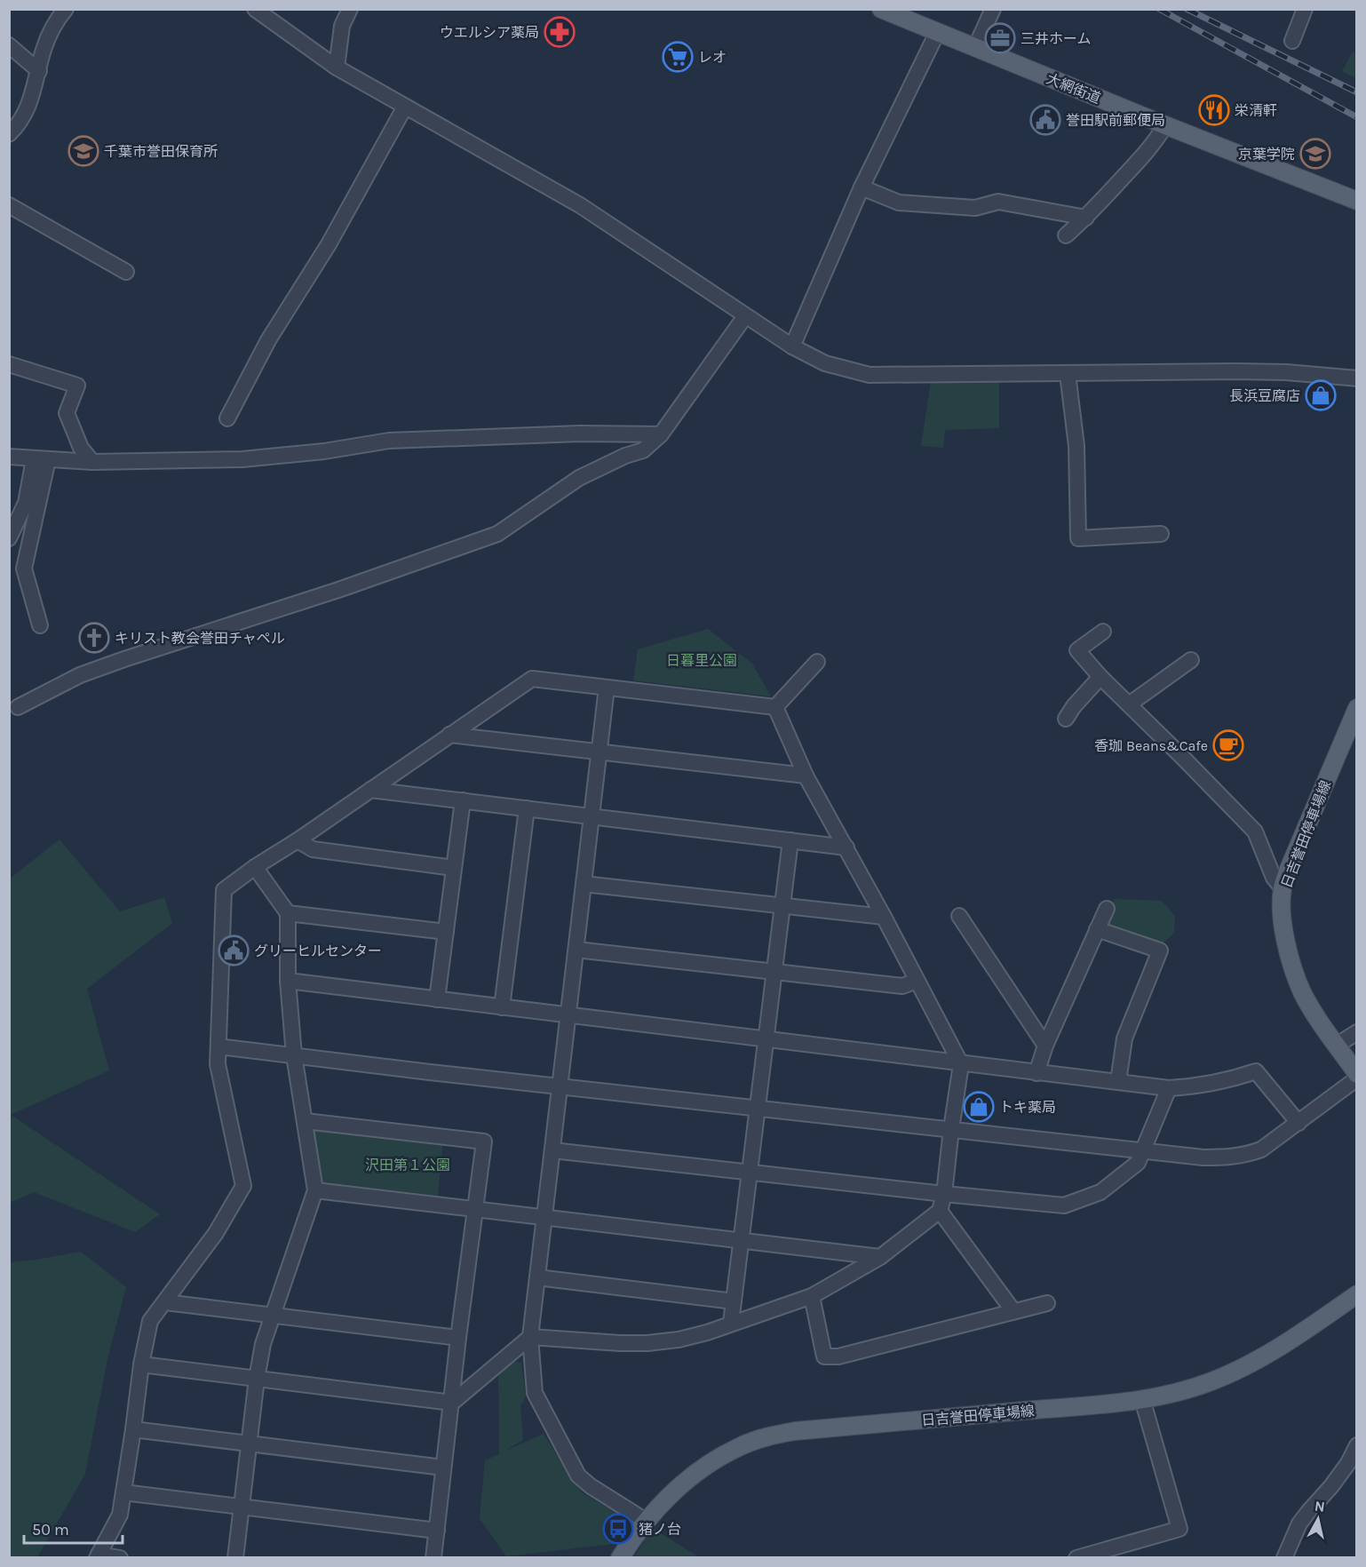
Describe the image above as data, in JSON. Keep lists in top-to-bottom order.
{
  "streets": {
    "main road": ["大網街道", "日吉誉田停車場線"]
  },
  "parks": ["日暮里公園", "沢田第１公園"],
  "places": {
    "pharmacy": ["ウエルシア薬局"],
    "office": ["三井ホーム"],
    "supermarket": ["レオ"],
    "restaurant": ["栄清軒"],
    "public building": ["誉田駅前郵便局", "グリーヒルセンター"],
    "school or university": ["千葉市誉田保育所", "京葉学院"],
    "shop": ["長浜豆腐店", "トキ薬局"],
    "church": ["キリスト教会誉田チャペル"],
    "cafe": ["香珈 Beans&Cafe"],
    "bus stop": ["猪ノ台"]
  },
  "scale_bar": "50 m",
  "north": "top"
}
